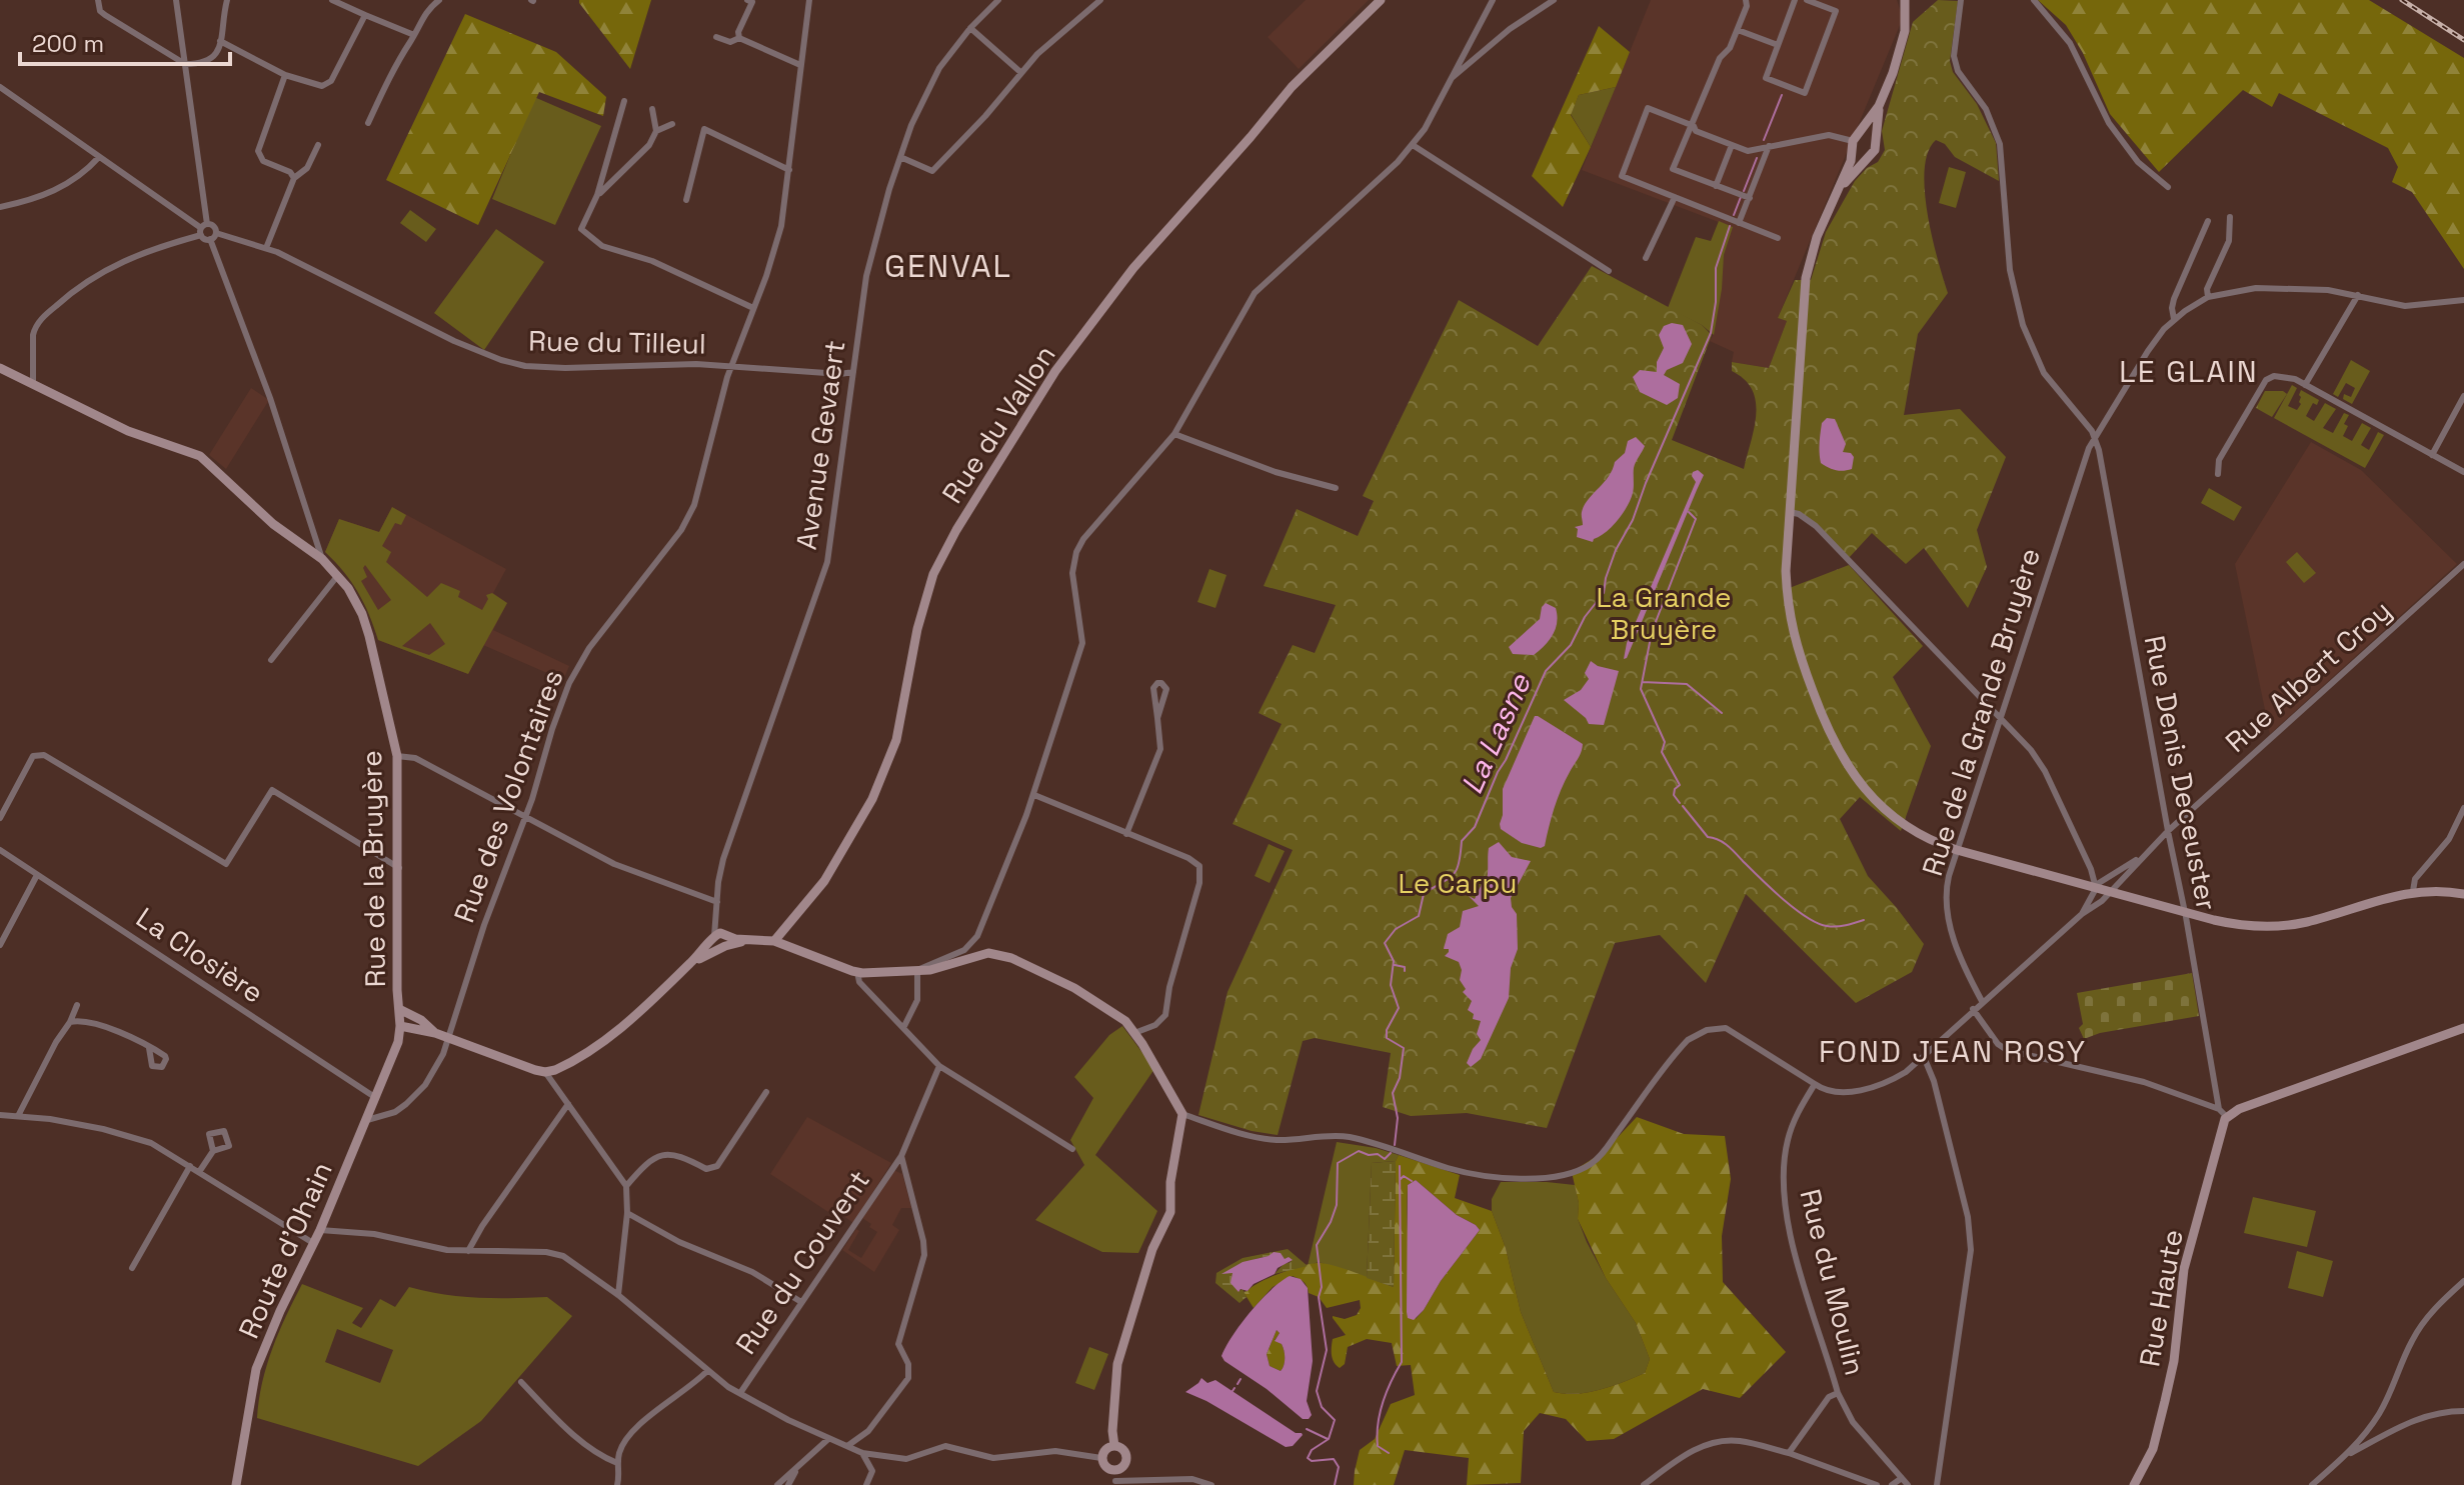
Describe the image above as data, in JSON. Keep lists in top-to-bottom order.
{
  "streets": {
    "street": [
      "Rue du Tilleul",
      "Rue du Vallon",
      "Avenue Gevaert",
      "Rue Albert Croy",
      "Rue de la Grande Bruyère",
      "Rue Denis Deceuster",
      "Rue des Volontaires",
      "Rue de la Bruyère",
      "La Closière",
      "Route d'Ohain",
      "Rue du Couvent",
      "Rue du Moulin",
      "Rue Haute"
    ]
  },
  "crossings": [
    ["Rue du Tilleul", "Avenue Gevaert"],
    ["Rue du Tilleul", "Rue des Volontaires"],
    ["Rue Albert Croy", "Rue de la Grande Bruyère"],
    ["Rue Albert Croy", "Rue Denis Deceuster"],
    ["Rue Albert Croy", "Rue du Moulin"],
    ["Rue de la Grande Bruyère", "Rue Denis Deceuster"],
    ["Rue Denis Deceuster", "Rue Haute"],
    ["Rue de la Bruyère", "Route d'Ohain"],
    ["La Closière", "Route d'Ohain"]
  ],
  "districts": ["GENVAL", "LE GLAIN", "FOND JEAN ROSY"],
  "water": ["La Lasne"],
  "parks": ["La Grande Bruyère", "Le Carpu"],
  "scale_bar": "200 m"
}
